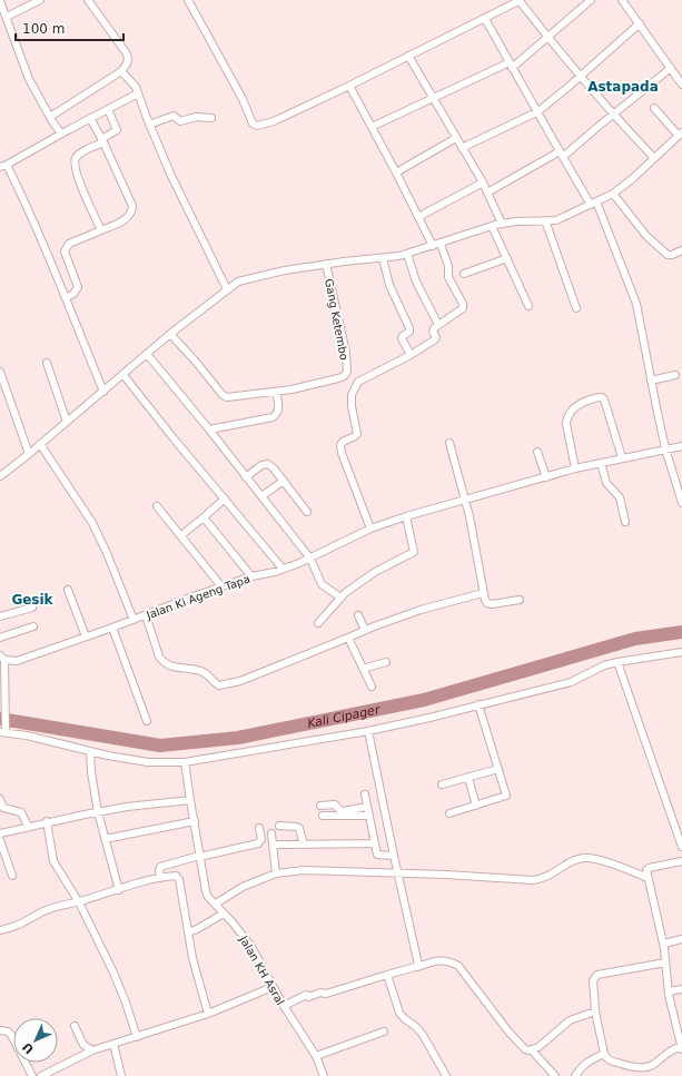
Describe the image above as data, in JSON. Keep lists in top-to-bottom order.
{
  "streets": {
    "street": ["Gang Ketembo", "Jalan Ki Ageng Tapa", "Jalan KH Asral"]
  },
  "districts": ["Astapada", "Gesik"],
  "water": ["Kali Cipager"],
  "scale_bar": "100 m",
  "north": "bottom left"
}
